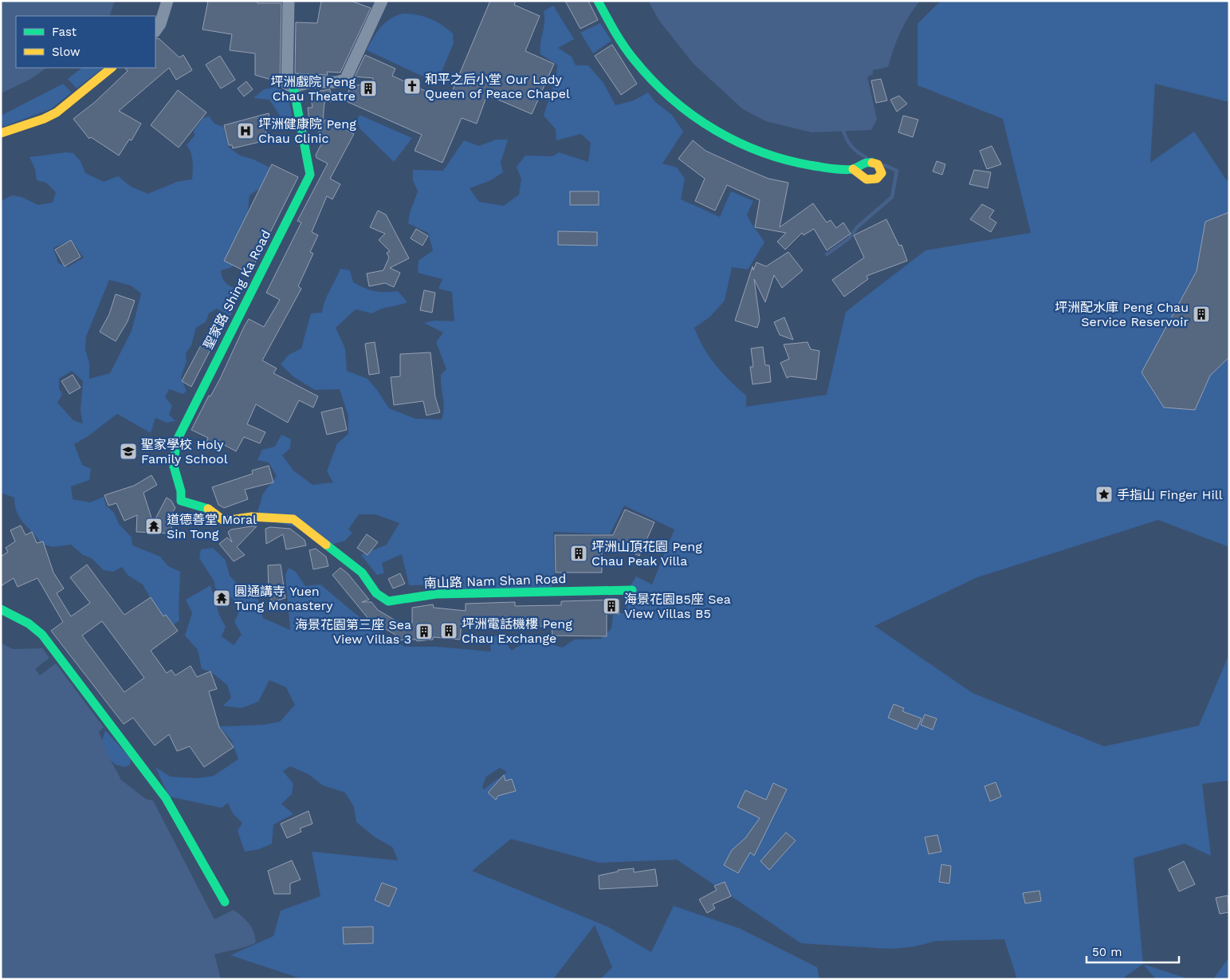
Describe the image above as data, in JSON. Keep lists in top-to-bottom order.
{
  "streets": {
    "street": ["聖家路 Shing Ka Road", "南山路 Nam Shan Road"]
  },
  "crossings": [
    ["聖家路 Shing Ka Road", "南山路 Nam Shan Road"]
  ],
  "places": {
    "church": ["和平之后小堂 Our Lady Queen of Peace Chapel"],
    "building": [
      "坪洲戲院 Peng Chau Theatre",
      "坪洲配水庫 Peng Chau Service Reservoir",
      "坪洲山頂花園 Peng Chau Peak Villa",
      "海景花園B5座 Sea View Villas B5",
      "坪洲電話機樓 Peng Chau Exchange",
      "海景花園第三座 Sea View Villas 3"
    ],
    "hospital": ["坪洲健康院 Peng Chau Clinic"],
    "school or university": ["聖家學校 Holy Family School"],
    "place": ["手指山 Finger Hill"],
    "temple": ["道德善堂 Moral Sin Tong", "圓通講寺 Yuen Tung Monastery"]
  },
  "legend": ["Fast", "Slow"],
  "scale_bar": "50 m"
}
